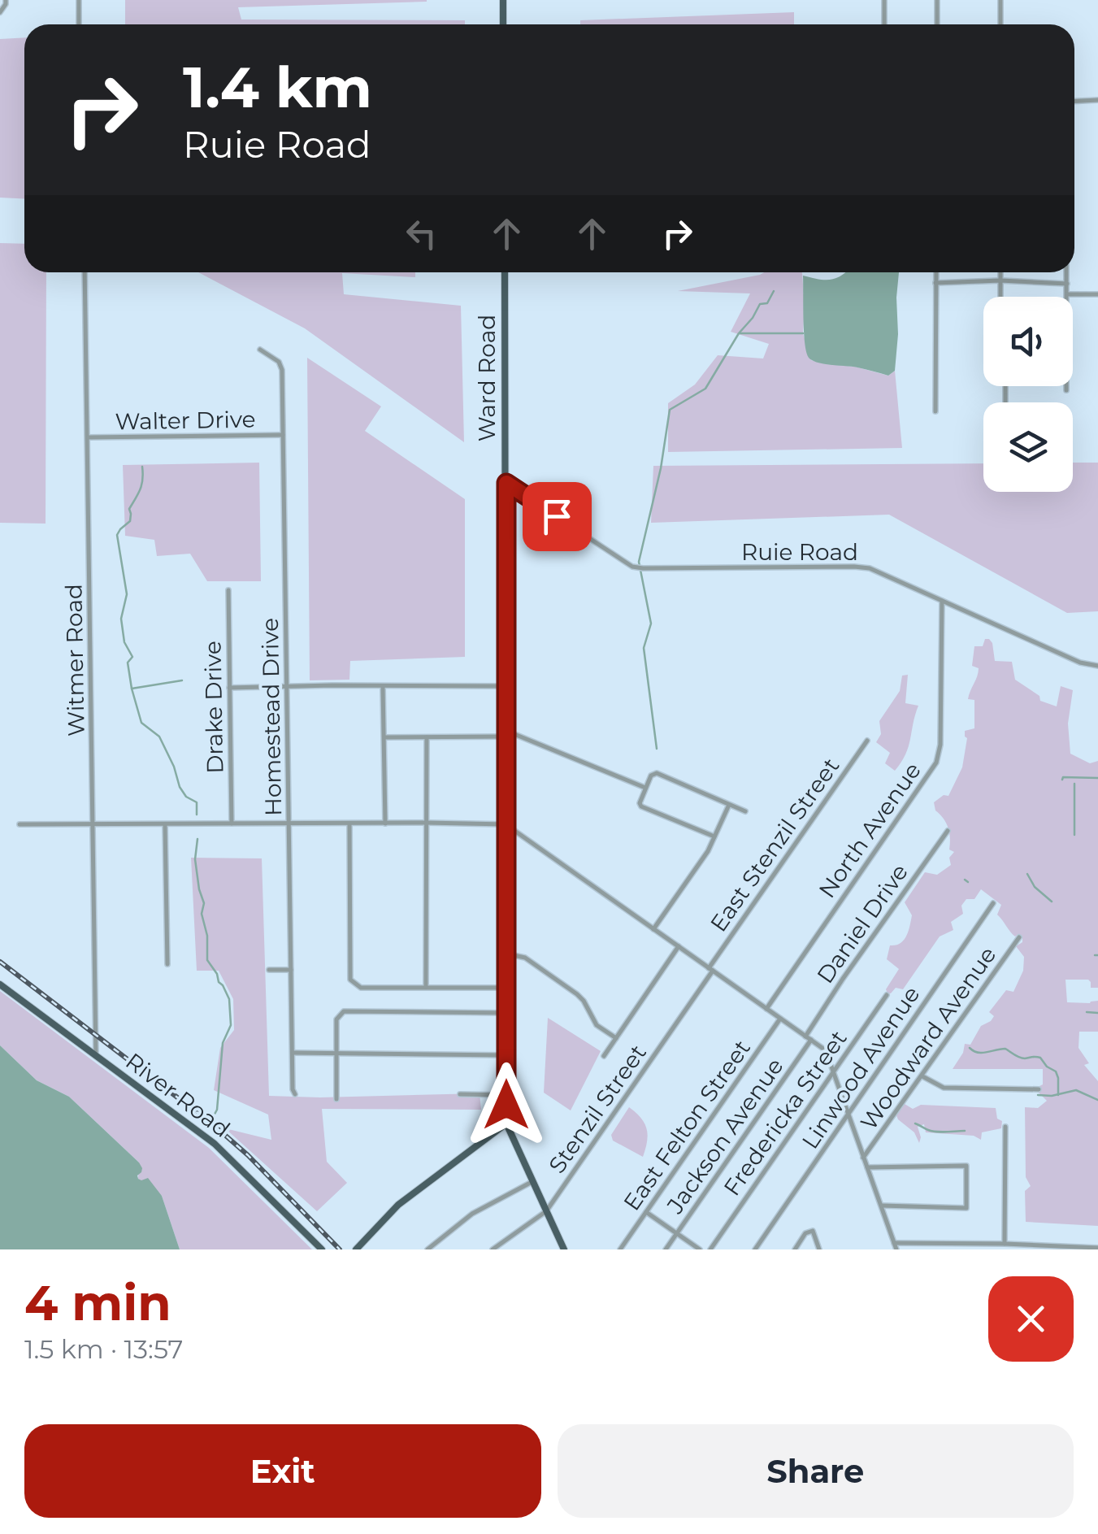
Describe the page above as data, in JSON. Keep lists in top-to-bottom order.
{
  "streets": {
    "main road": ["Ward Road", "River Road"],
    "street": [
      "Walter Drive",
      "Ruie Road",
      "Witmer Road",
      "Drake Drive",
      "Homestead Drive",
      "North Avenue",
      "East Stenzil Street",
      "Daniel Drive",
      "Woodward Avenue",
      "Linwood Avenue",
      "Stenzil Street",
      "Fredericka Street",
      "East Felton Street",
      "Jackson Avenue"
    ]
  },
  "crossings": [
    ["Ward Road", "Ruie Road"],
    ["Walter Drive", "Witmer Road"],
    ["Walter Drive", "Homestead Drive"],
    ["Ruie Road", "North Avenue"],
    ["Witmer Road", "River Road"],
    ["East Stenzil Street", "Stenzil Street"]
  ],
  "page": {
    "turn": ["1.4 km", "Ruie Road"],
    "heading": ["4 min", "1.5 km · 13:57"],
    "buttons": ["Exit", "Share"]
  }
}
